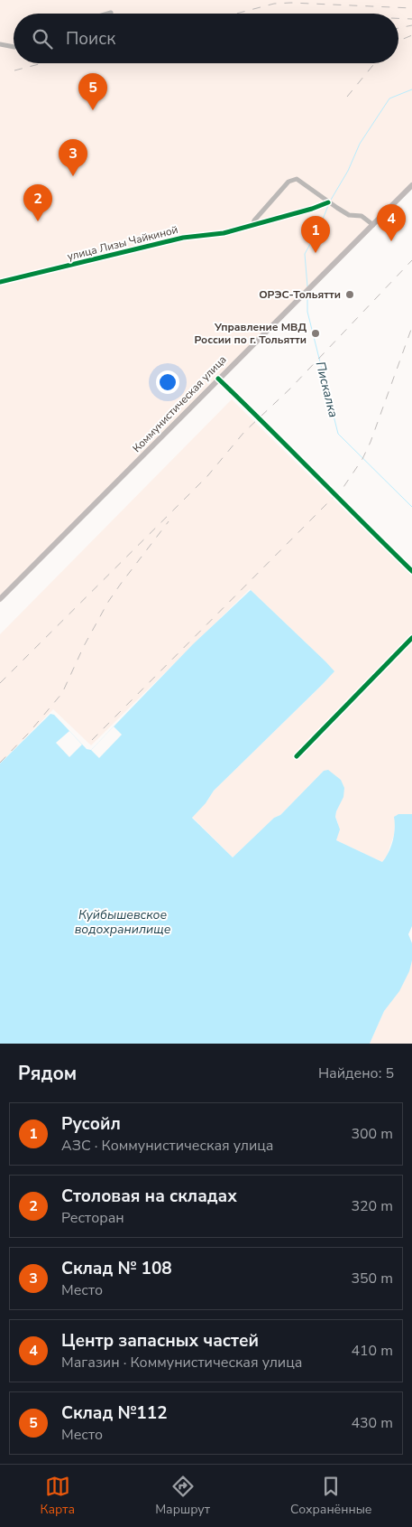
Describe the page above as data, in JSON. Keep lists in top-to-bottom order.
{
  "streets": {
    "main road": ["Коммунистическая улица"],
    "street": ["улица Лизы Чайкиной"]
  },
  "water": ["Пискалка", "Куйбышевское водохранилище"],
  "places": ["ОРЭС-Тольятти", "Управление МВД России по г. Тольятти"],
  "page": {
    "search": "Поиск",
    "pins": [
      "5",
      "3",
      "2",
      "4",
      "1"
    ],
    "heading": ["Рядом", "Найдено: 5"],
    "list": [
      {
        "mark": "1",
        "name": "Русойл",
        "note": "АЗС · Коммунистическая улица",
        "value": "300 m"
      },
      {
        "mark": "2",
        "name": "Столовая на складах",
        "note": "Ресторан",
        "value": "320 m"
      },
      {
        "mark": "3",
        "name": "Склад № 108",
        "note": "Место",
        "value": "350 m"
      },
      {
        "mark": "4",
        "name": "Центр запасных частей",
        "note": "Магазин · Коммунистическая улица",
        "value": "410 m"
      },
      {
        "mark": "5",
        "name": "Склад №112",
        "note": "Место",
        "value": "430 m"
      }
    ],
    "nav": ["Карта", "Маршрут", "Сохранённые"]
  }
}
